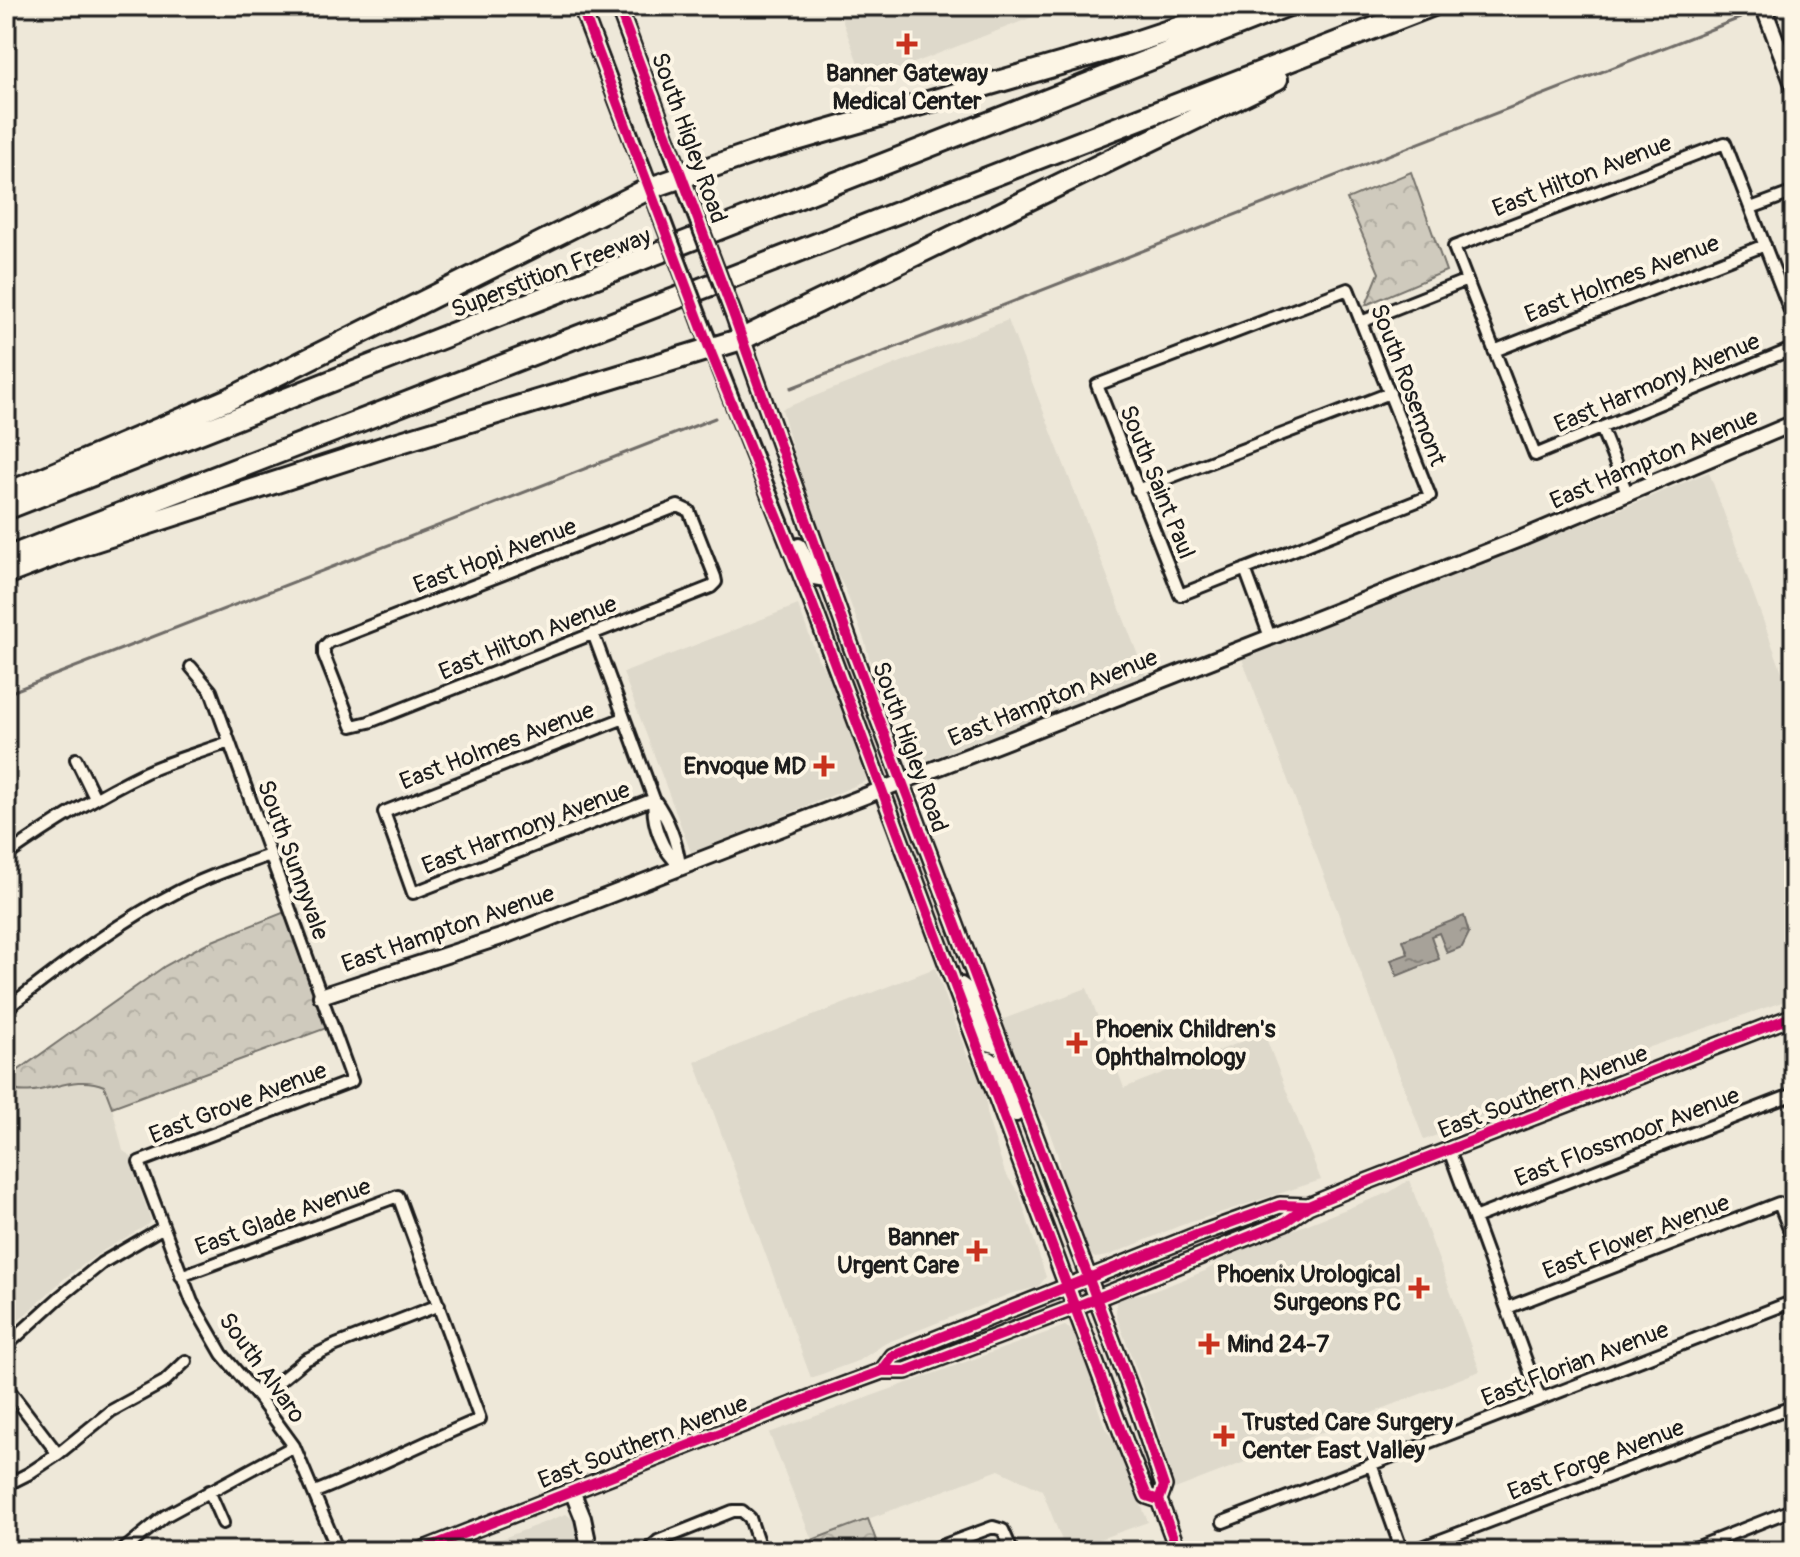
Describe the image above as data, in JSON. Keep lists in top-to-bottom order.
{
  "streets": {
    "highway": ["Superstition Freeway"],
    "main road": ["South Higley Road", "East Hampton Avenue", "East Southern Avenue"],
    "street": [
      "East Hilton Avenue",
      "East Holmes Avenue",
      "East Harmony Avenue",
      "South Rosemont",
      "South Saint Paul",
      "East Hopi Avenue",
      "South Sunnyvale",
      "East Grove Avenue",
      "East Flossmoor Avenue",
      "East Glade Avenue",
      "East Flower Avenue",
      "East Florian Avenue",
      "South Alvaro",
      "East Forge Avenue"
    ]
  },
  "crossings": [
    ["South Higley Road", "East Hampton Avenue"],
    ["South Higley Road", "East Southern Avenue"],
    ["East Hilton Avenue", "East Hopi Avenue"],
    ["East Holmes Avenue", "East Harmony Avenue"],
    ["South Rosemont", "South Saint Paul"],
    ["East Hampton Avenue", "South Sunnyvale"],
    ["South Sunnyvale", "East Grove Avenue"],
    ["East Grove Avenue", "South Alvaro"],
    ["East Glade Avenue", "South Alvaro"]
  ],
  "places": {
    "health": [
      "Banner Gateway Medical Center",
      "Envoque MD",
      "Phoenix Children's Ophthalmology",
      "Banner Urgent Care",
      "Phoenix Urological Surgeons PC",
      "Mind 24-7",
      "Trusted Care Surgery Center East Valley"
    ]
  }
}
